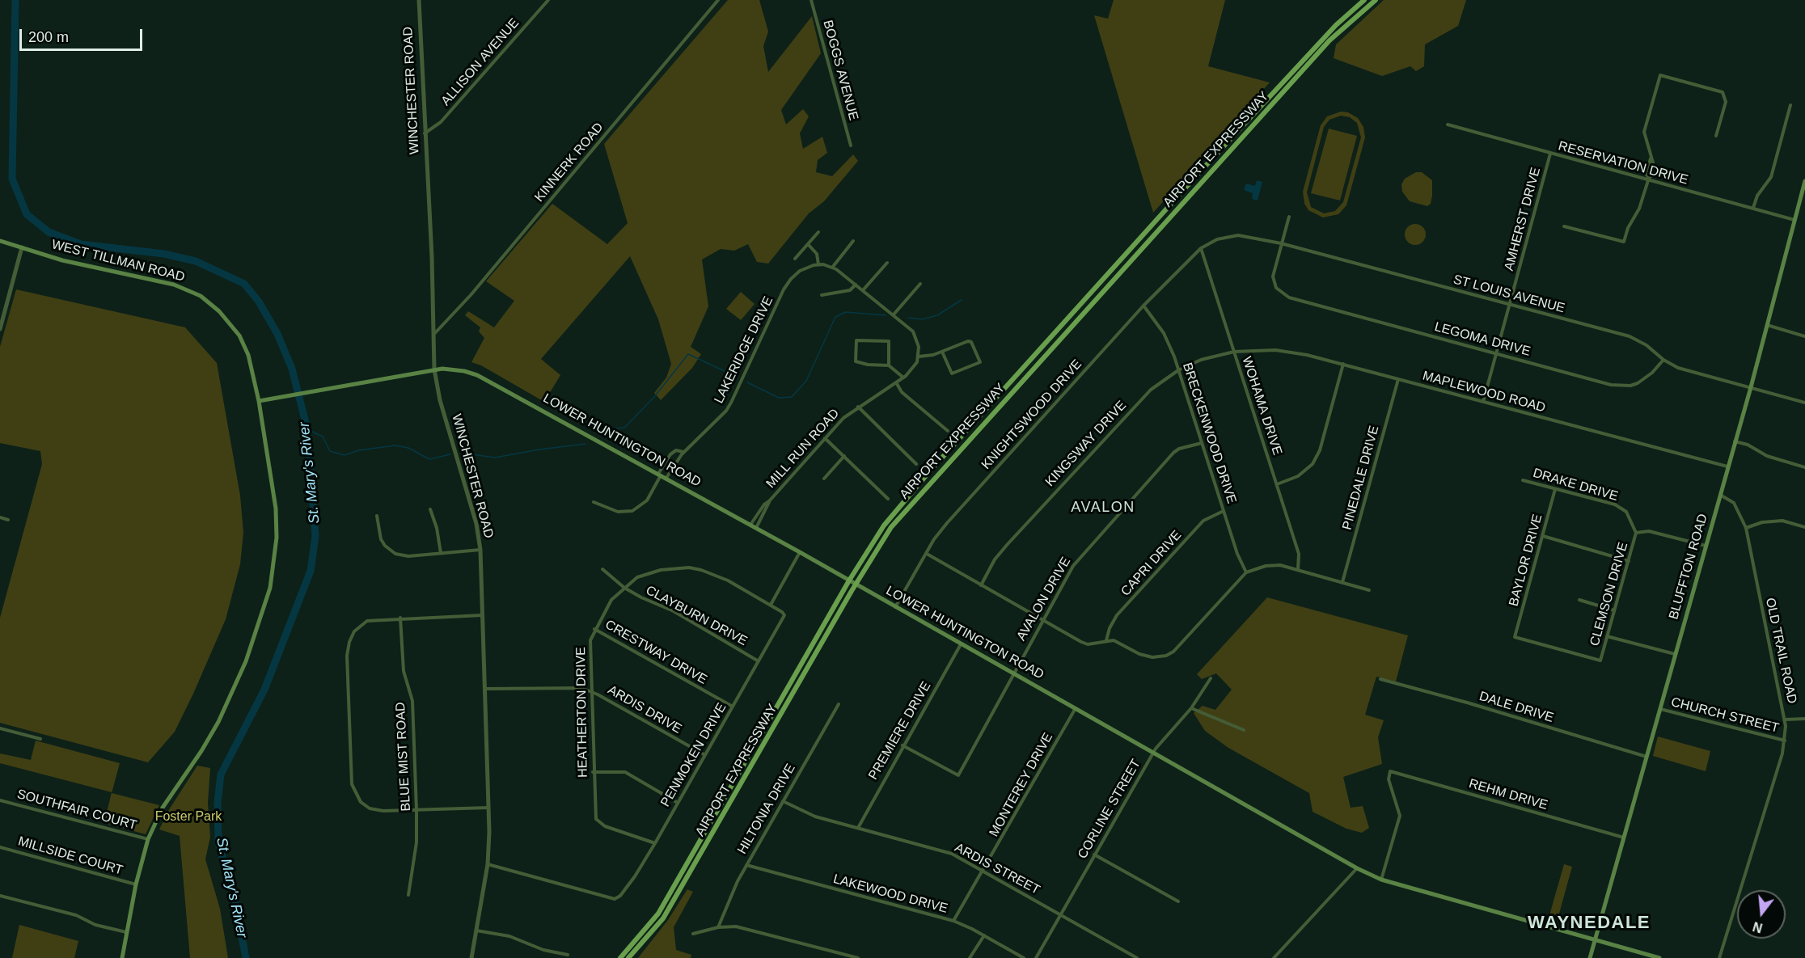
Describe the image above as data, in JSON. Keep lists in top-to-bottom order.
{
  "streets": {
    "main road": [
      "AIRPORT EXPRESSWAY",
      "WEST TILLMAN ROAD",
      "LOWER HUNTINGTON ROAD",
      "BLUFFTON ROAD"
    ],
    "street": [
      "ALLISON AVENUE",
      "BOGGS AVENUE",
      "WINCHESTER ROAD",
      "KINNERK ROAD",
      "RESERVATION DRIVE",
      "AMHERST DRIVE",
      "ST LOUIS AVENUE",
      "LEGOMA DRIVE",
      "LAKERIDGE DRIVE",
      "MAPLEWOOD ROAD",
      "WOHAMA DRIVE",
      "KNIGHTSWOOD DRIVE",
      "BRECKENWOOD DRIVE",
      "KINGSWAY DRIVE",
      "MILL RUN ROAD",
      "PINEDALE DRIVE",
      "DRAKE DRIVE",
      "BAYLOR DRIVE",
      "CAPRI DRIVE",
      "CLEMSON DRIVE",
      "AVALON DRIVE",
      "CLAYBURN DRIVE",
      "OLD TRAIL ROAD",
      "CRESTWAY DRIVE",
      "DALE DRIVE",
      "ARDIS DRIVE",
      "HEATHERTON DRIVE",
      "CHURCH STREET",
      "PREMIERE DRIVE",
      "PENMOKEN DRIVE",
      "BLUE MIST ROAD",
      "MONTEREY DRIVE",
      "REHM DRIVE",
      "HILTONIA DRIVE",
      "CORLINE STREET",
      "SOUTHFAIR COURT",
      "MILLSIDE COURT",
      "ARDIS STREET",
      "LAKEWOOD DRIVE"
    ]
  },
  "crossings": [
    ["ALLISON AVENUE", "WINCHESTER ROAD"],
    ["WINCHESTER ROAD", "KINNERK ROAD"],
    ["WINCHESTER ROAD", "LOWER HUNTINGTON ROAD"],
    ["WINCHESTER ROAD", "ARDIS DRIVE"],
    ["WINCHESTER ROAD", "PENMOKEN DRIVE"],
    ["AIRPORT EXPRESSWAY", "LOWER HUNTINGTON ROAD"],
    ["RESERVATION DRIVE", "AMHERST DRIVE"],
    ["RESERVATION DRIVE", "BLUFFTON ROAD"],
    ["AMHERST DRIVE", "ST LOUIS AVENUE"],
    ["AMHERST DRIVE", "LEGOMA DRIVE"],
    ["AMHERST DRIVE", "MAPLEWOOD ROAD"],
    ["WEST TILLMAN ROAD", "LOWER HUNTINGTON ROAD"],
    ["WEST TILLMAN ROAD", "SOUTHFAIR COURT"],
    ["WEST TILLMAN ROAD", "MILLSIDE COURT"],
    ["ST LOUIS AVENUE", "LEGOMA DRIVE"],
    ["ST LOUIS AVENUE", "WOHAMA DRIVE"],
    ["ST LOUIS AVENUE", "KNIGHTSWOOD DRIVE"],
    ["ST LOUIS AVENUE", "BLUFFTON ROAD"],
    ["LAKERIDGE DRIVE", "LOWER HUNTINGTON ROAD"],
    ["LAKERIDGE DRIVE", "MILL RUN ROAD"],
    ["MAPLEWOOD ROAD", "WOHAMA DRIVE"],
    ["MAPLEWOOD ROAD", "KINGSWAY DRIVE"],
    ["MAPLEWOOD ROAD", "PINEDALE DRIVE"],
    ["MAPLEWOOD ROAD", "BLUFFTON ROAD"],
    ["WOHAMA DRIVE", "KNIGHTSWOOD DRIVE"],
    ["WOHAMA DRIVE", "KINGSWAY DRIVE"],
    ["KNIGHTSWOOD DRIVE", "BRECKENWOOD DRIVE"],
    ["KNIGHTSWOOD DRIVE", "LOWER HUNTINGTON ROAD"],
    ["BRECKENWOOD DRIVE", "KINGSWAY DRIVE"],
    ["BRECKENWOOD DRIVE", "CAPRI DRIVE"],
    ["BRECKENWOOD DRIVE", "AVALON DRIVE"],
    ["LOWER HUNTINGTON ROAD", "MILL RUN ROAD"],
    ["LOWER HUNTINGTON ROAD", "BLUFFTON ROAD"],
    ["LOWER HUNTINGTON ROAD", "AVALON DRIVE"],
    ["LOWER HUNTINGTON ROAD", "PREMIERE DRIVE"],
    ["LOWER HUNTINGTON ROAD", "MONTEREY DRIVE"],
    ["LOWER HUNTINGTON ROAD", "REHM DRIVE"],
    ["LOWER HUNTINGTON ROAD", "CORLINE STREET"],
    ["DRAKE DRIVE", "BAYLOR DRIVE"],
    ["DRAKE DRIVE", "CLEMSON DRIVE"],
    ["BAYLOR DRIVE", "CLEMSON DRIVE"],
    ["BLUFFTON ROAD", "OLD TRAIL ROAD"],
    ["BLUFFTON ROAD", "DALE DRIVE"],
    ["BLUFFTON ROAD", "CHURCH STREET"],
    ["BLUFFTON ROAD", "REHM DRIVE"],
    ["AVALON DRIVE", "PREMIERE DRIVE"],
    ["CLAYBURN DRIVE", "HEATHERTON DRIVE"],
    ["CLAYBURN DRIVE", "PENMOKEN DRIVE"],
    ["OLD TRAIL ROAD", "CHURCH STREET"],
    ["CRESTWAY DRIVE", "HEATHERTON DRIVE"],
    ["CRESTWAY DRIVE", "PENMOKEN DRIVE"],
    ["ARDIS DRIVE", "HEATHERTON DRIVE"],
    ["ARDIS DRIVE", "PENMOKEN DRIVE"],
    ["HEATHERTON DRIVE", "PENMOKEN DRIVE"],
    ["PREMIERE DRIVE", "ARDIS STREET"],
    ["MONTEREY DRIVE", "ARDIS STREET"],
    ["MONTEREY DRIVE", "LAKEWOOD DRIVE"],
    ["HILTONIA DRIVE", "ARDIS STREET"],
    ["HILTONIA DRIVE", "LAKEWOOD DRIVE"],
    ["CORLINE STREET", "ARDIS STREET"]
  ],
  "districts": ["AVALON", "WAYNEDALE"],
  "water": ["St. Mary's River"],
  "parks": ["Foster Park"],
  "scale_bar": "200 m",
  "north": "bottom"
}
